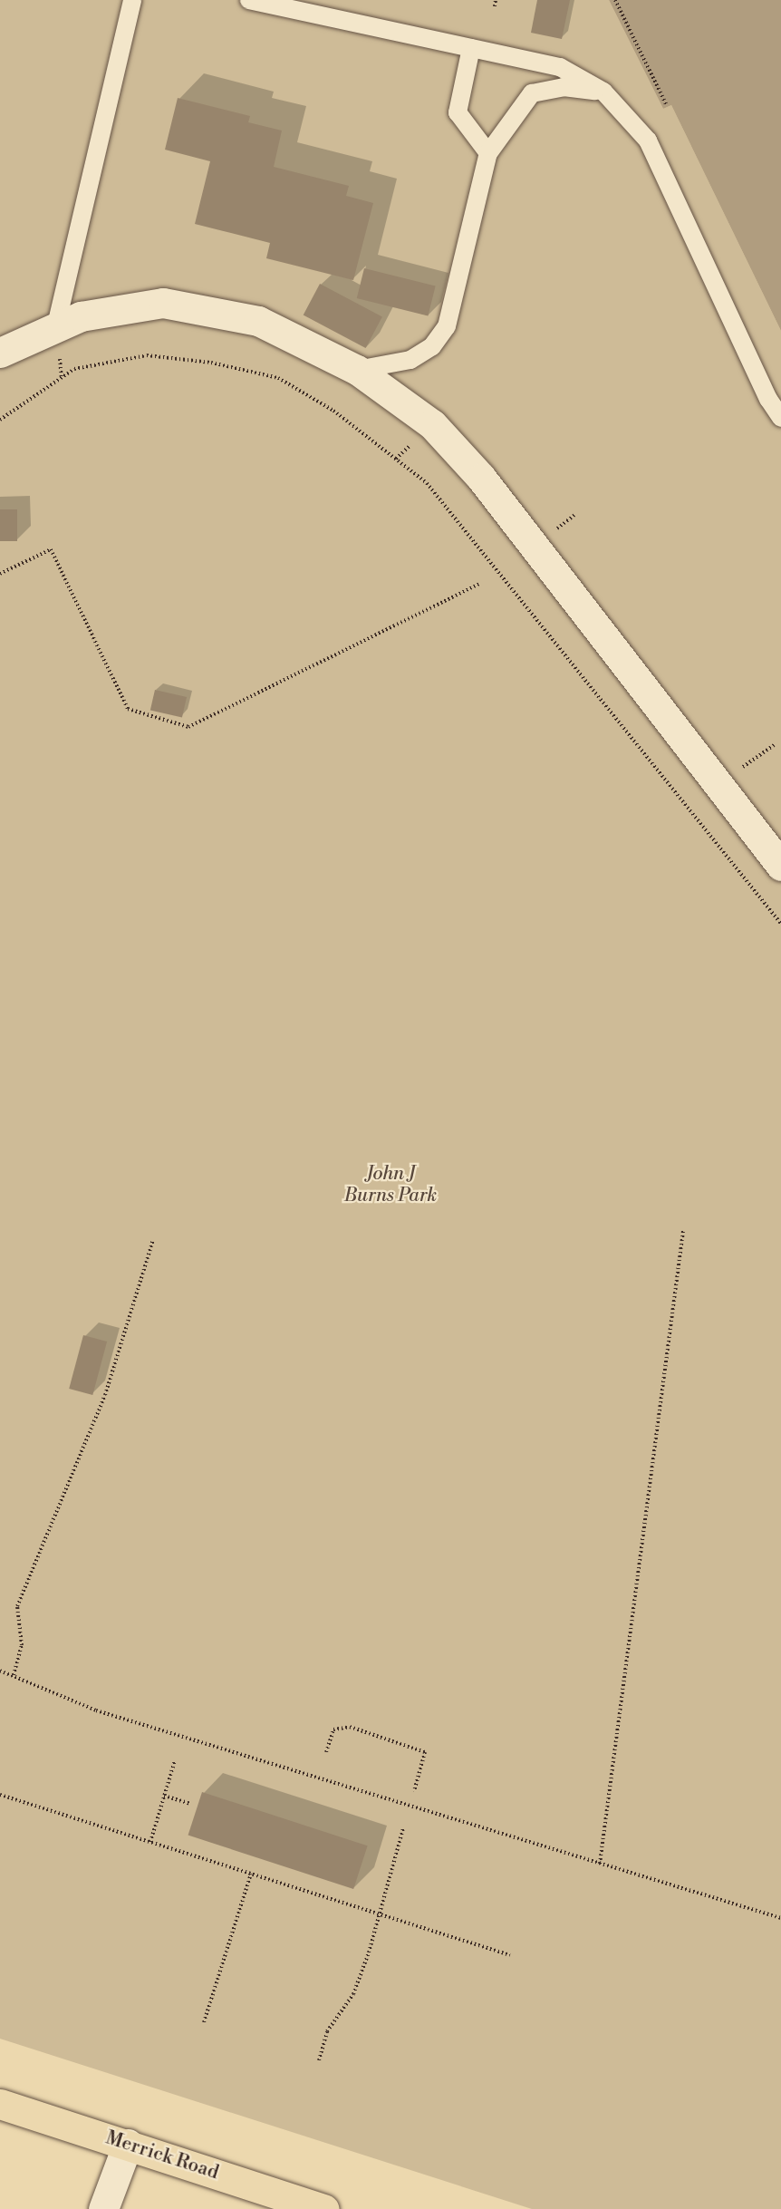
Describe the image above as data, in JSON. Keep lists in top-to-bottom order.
{
  "streets": {
    "main road": ["Merrick Road"]
  },
  "parks": ["John J Burns Park"]
}
